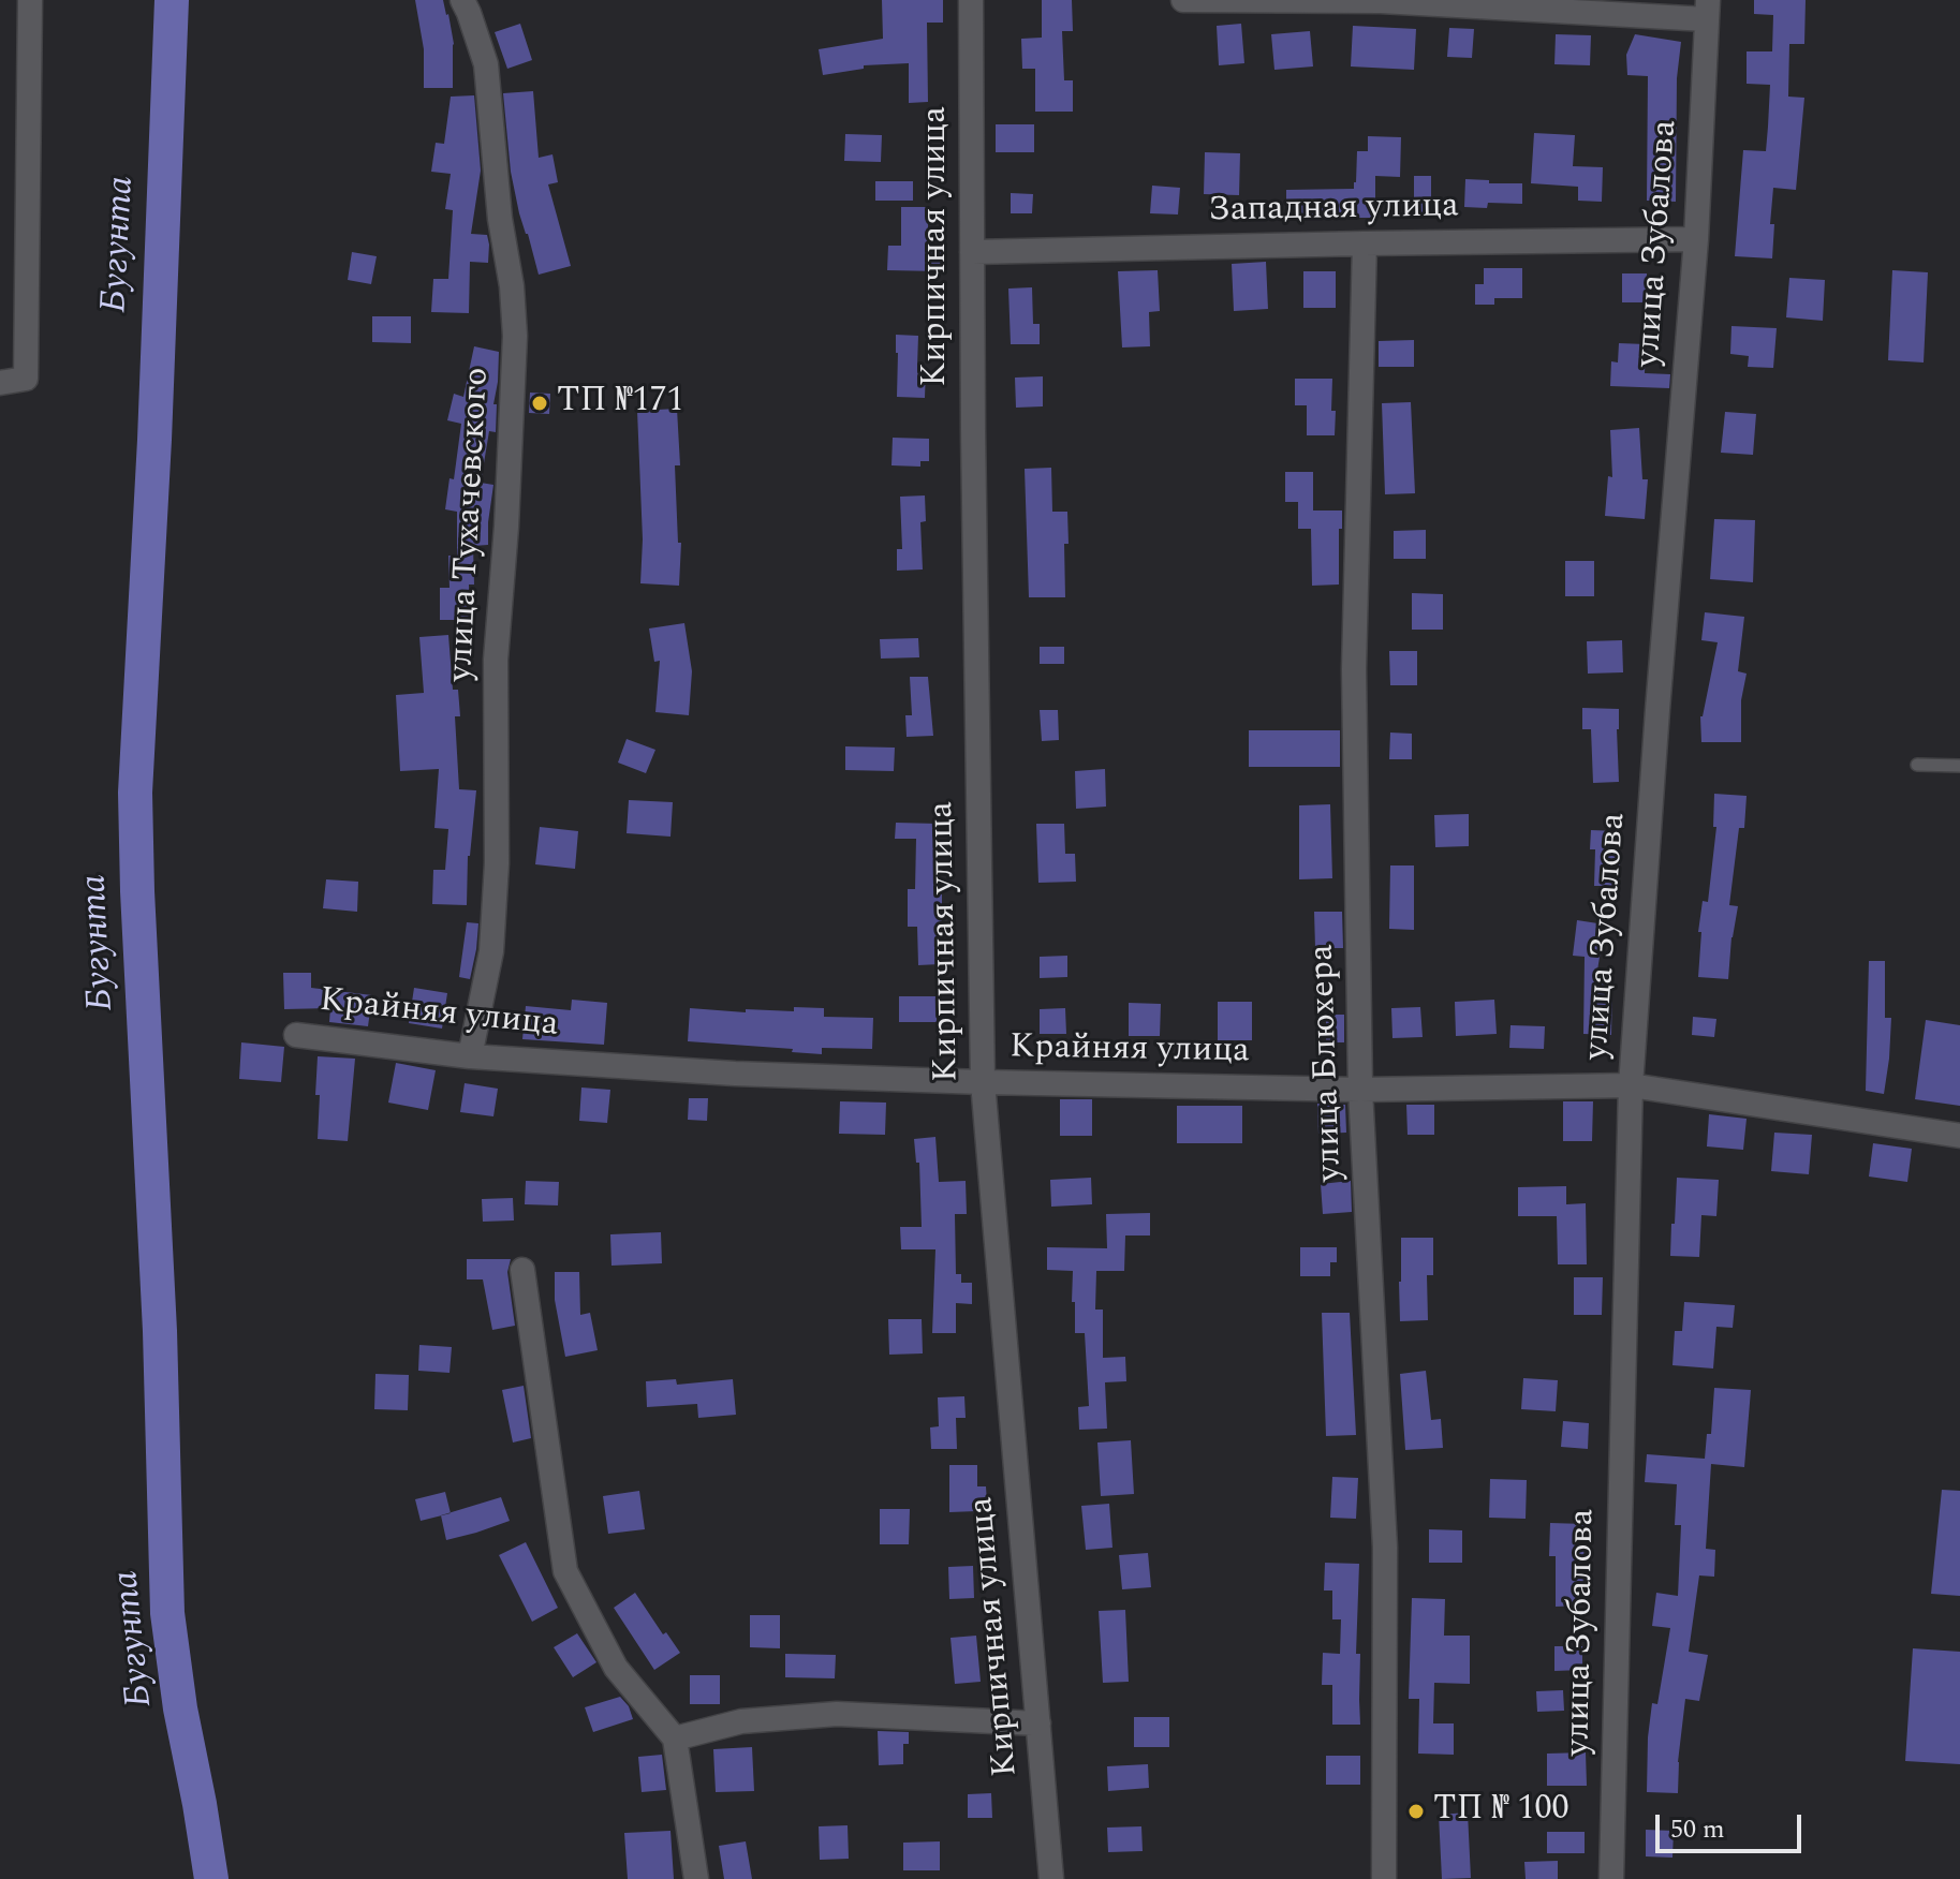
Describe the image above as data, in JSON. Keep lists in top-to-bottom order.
{
  "streets": {
    "street": [
      "Западная улица",
      "улица Зубалова",
      "Кирпичная улица",
      "улица Тухачевского",
      "Крайняя улица",
      "улица Блюхера"
    ]
  },
  "crossings": [
    ["Западная улица", "улица Зубалова"],
    ["Западная улица", "Кирпичная улица"],
    ["Западная улица", "улица Блюхера"],
    ["улица Зубалова", "Крайняя улица"],
    ["Кирпичная улица", "Крайняя улица"],
    ["улица Тухачевского", "Крайняя улица"],
    ["Крайняя улица", "улица Блюхера"]
  ],
  "water": ["Бугунта"],
  "places": ["ТП №171", "ТП № 100"],
  "scale_bar": "50 m"
}
